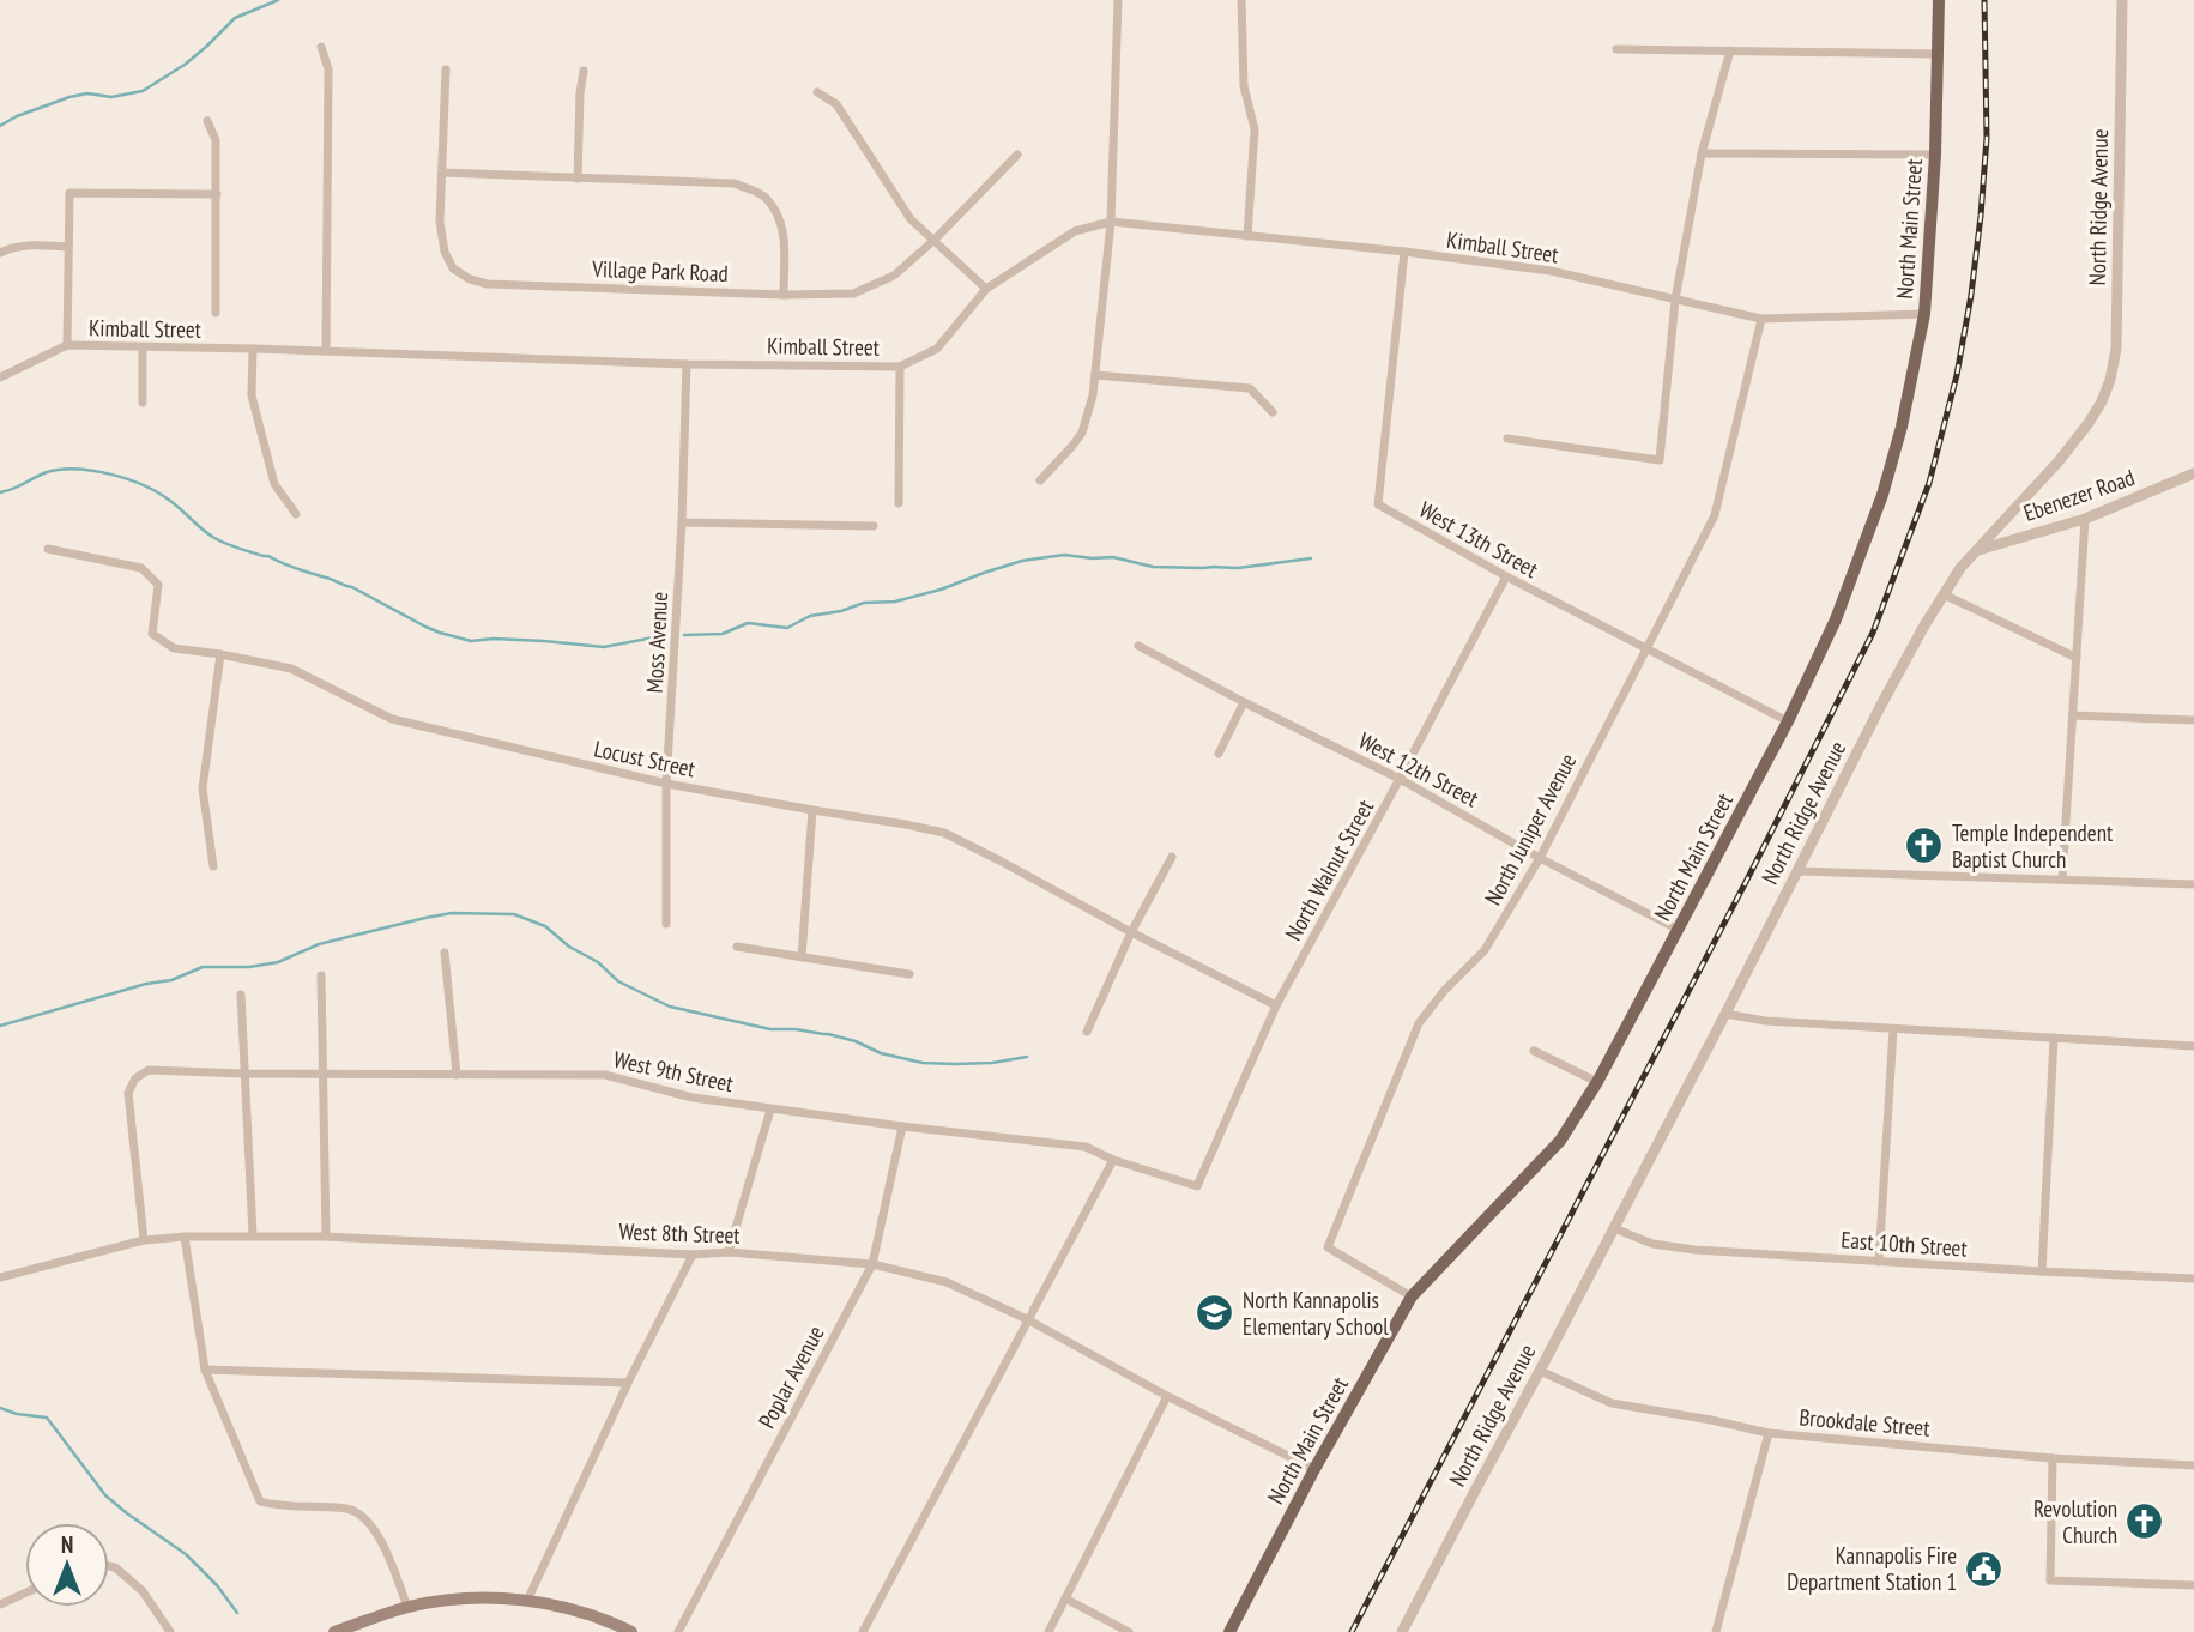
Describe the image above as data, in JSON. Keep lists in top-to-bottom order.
{
  "streets": {
    "main road": ["North Main Street"],
    "street": [
      "North Ridge Avenue",
      "Kimball Street",
      "Village Park Road",
      "Ebenezer Road",
      "West 13th Street",
      "Moss Avenue",
      "Locust Street",
      "West 12th Street",
      "North Juniper Avenue",
      "North Walnut Street",
      "West 9th Street",
      "West 8th Street",
      "East 10th Street",
      "Poplar Avenue",
      "Brookdale Street"
    ]
  },
  "crossings": [
    ["North Ridge Avenue", "Ebenezer Road"],
    ["North Ridge Avenue", "East 10th Street"],
    ["North Ridge Avenue", "Brookdale Street"],
    ["North Main Street", "Kimball Street"],
    ["North Main Street", "West 13th Street"],
    ["North Main Street", "West 12th Street"],
    ["North Main Street", "North Juniper Avenue"],
    ["North Main Street", "West 8th Street"],
    ["Kimball Street", "West 13th Street"],
    ["Kimball Street", "Moss Avenue"],
    ["Kimball Street", "North Juniper Avenue"],
    ["West 13th Street", "North Juniper Avenue"],
    ["West 13th Street", "North Walnut Street"],
    ["Moss Avenue", "Locust Street"],
    ["Locust Street", "North Walnut Street"],
    ["West 12th Street", "North Juniper Avenue"],
    ["West 12th Street", "North Walnut Street"],
    ["North Walnut Street", "West 9th Street"],
    ["West 9th Street", "West 8th Street"],
    ["West 9th Street", "Poplar Avenue"],
    ["West 8th Street", "Poplar Avenue"]
  ],
  "places": {
    "church": ["Temple Independent Baptist Church", "Revolution Church"],
    "school or university": ["North Kannapolis Elementary School"],
    "public building": ["Kannapolis Fire Department Station 1"]
  },
  "north": "top"
}
